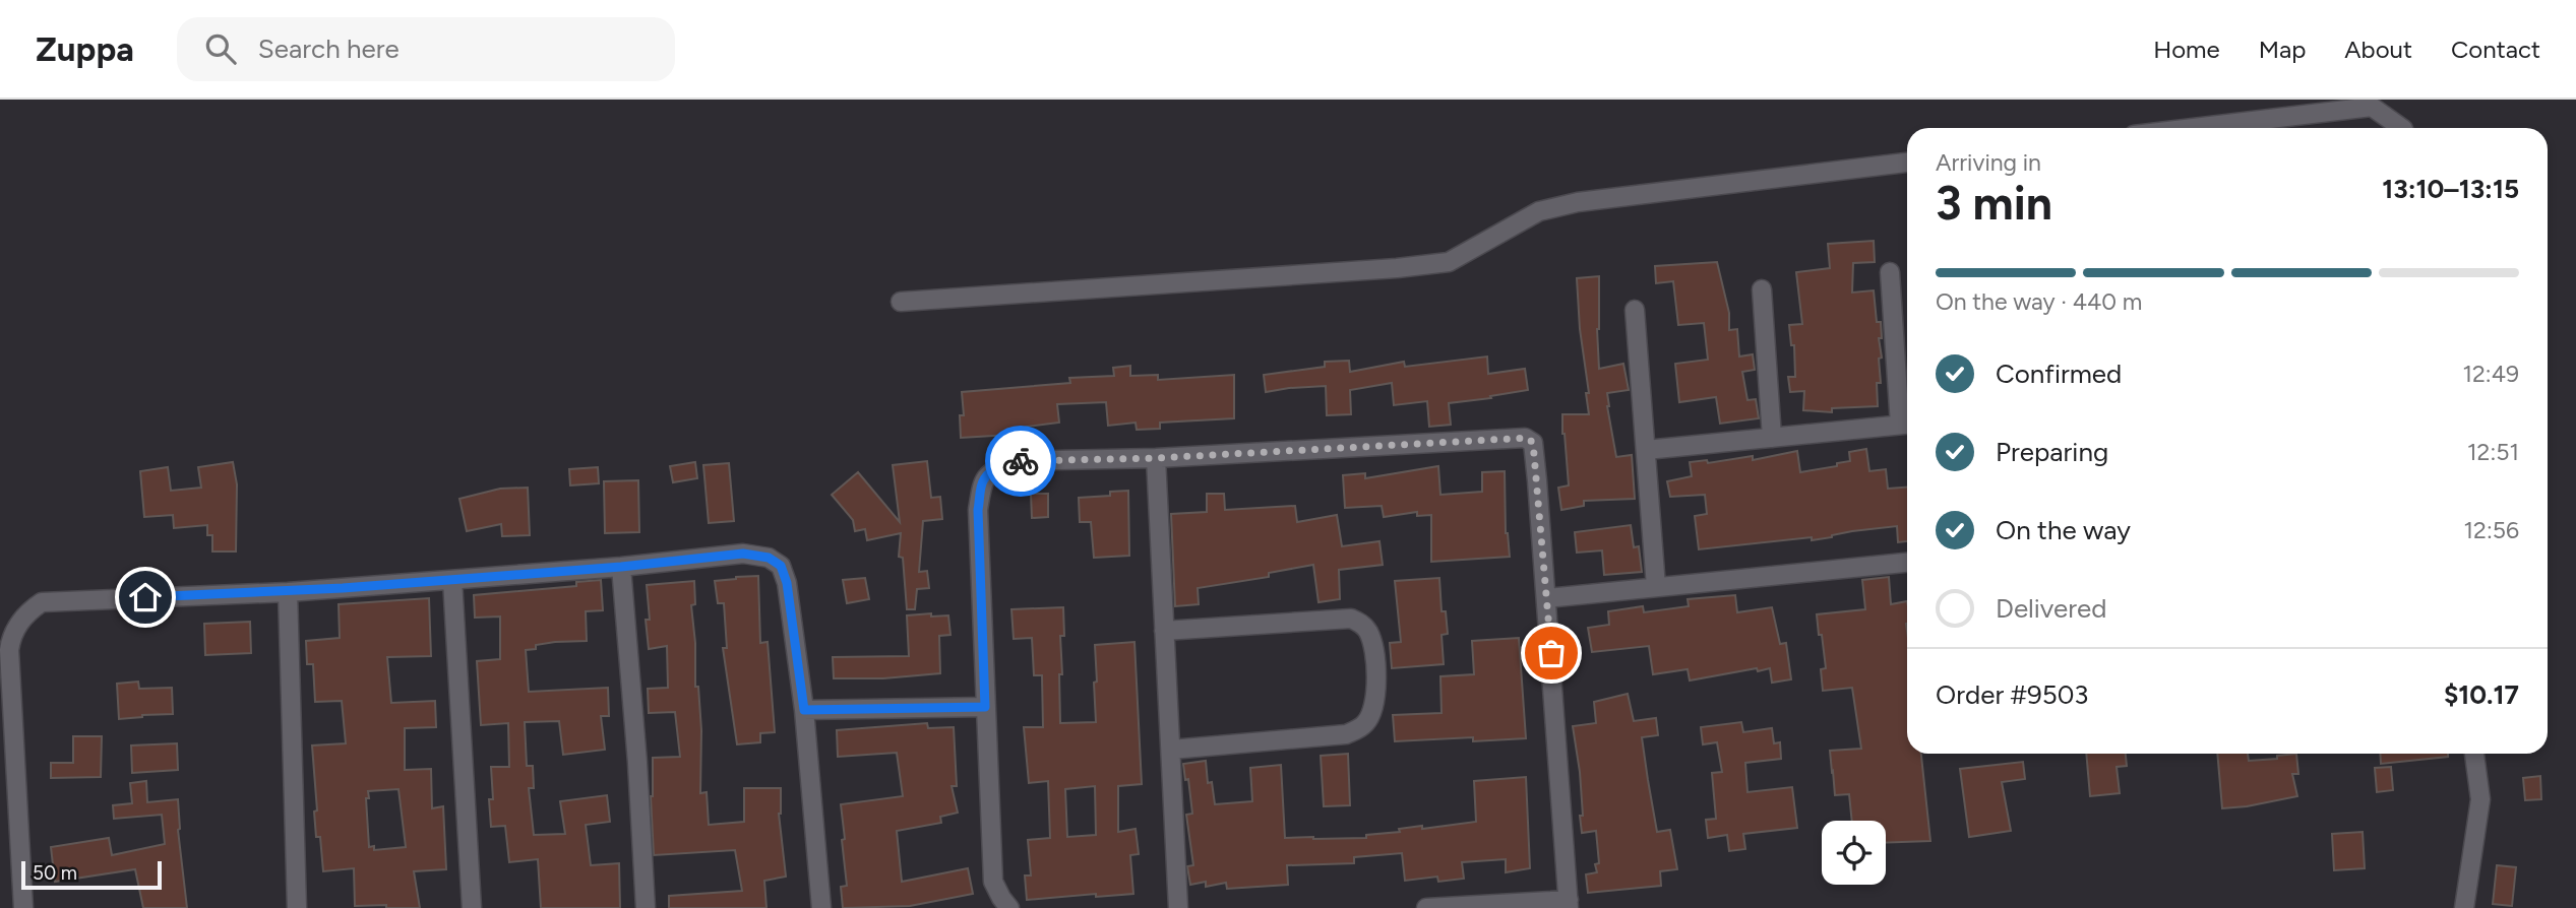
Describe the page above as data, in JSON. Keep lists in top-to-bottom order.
{
  "scale_bar": "50 m",
  "page": {
    "header": "Zuppa",
    "search": "Search here",
    "nav": [
      "Home",
      "Map",
      "About",
      "Contact"
    ],
    "heading": ["3 min", "Arriving in", "13:10–13:15"],
    "panel": ["Order #9503", "$10.17"],
    "bar": "On the way · 440 m",
    "list": [
      ["Confirmed", "12:49"],
      ["Preparing", "12:51"],
      ["On the way", "12:56"],
      "Delivered"
    ],
    "scale": "50 m"
  }
}
